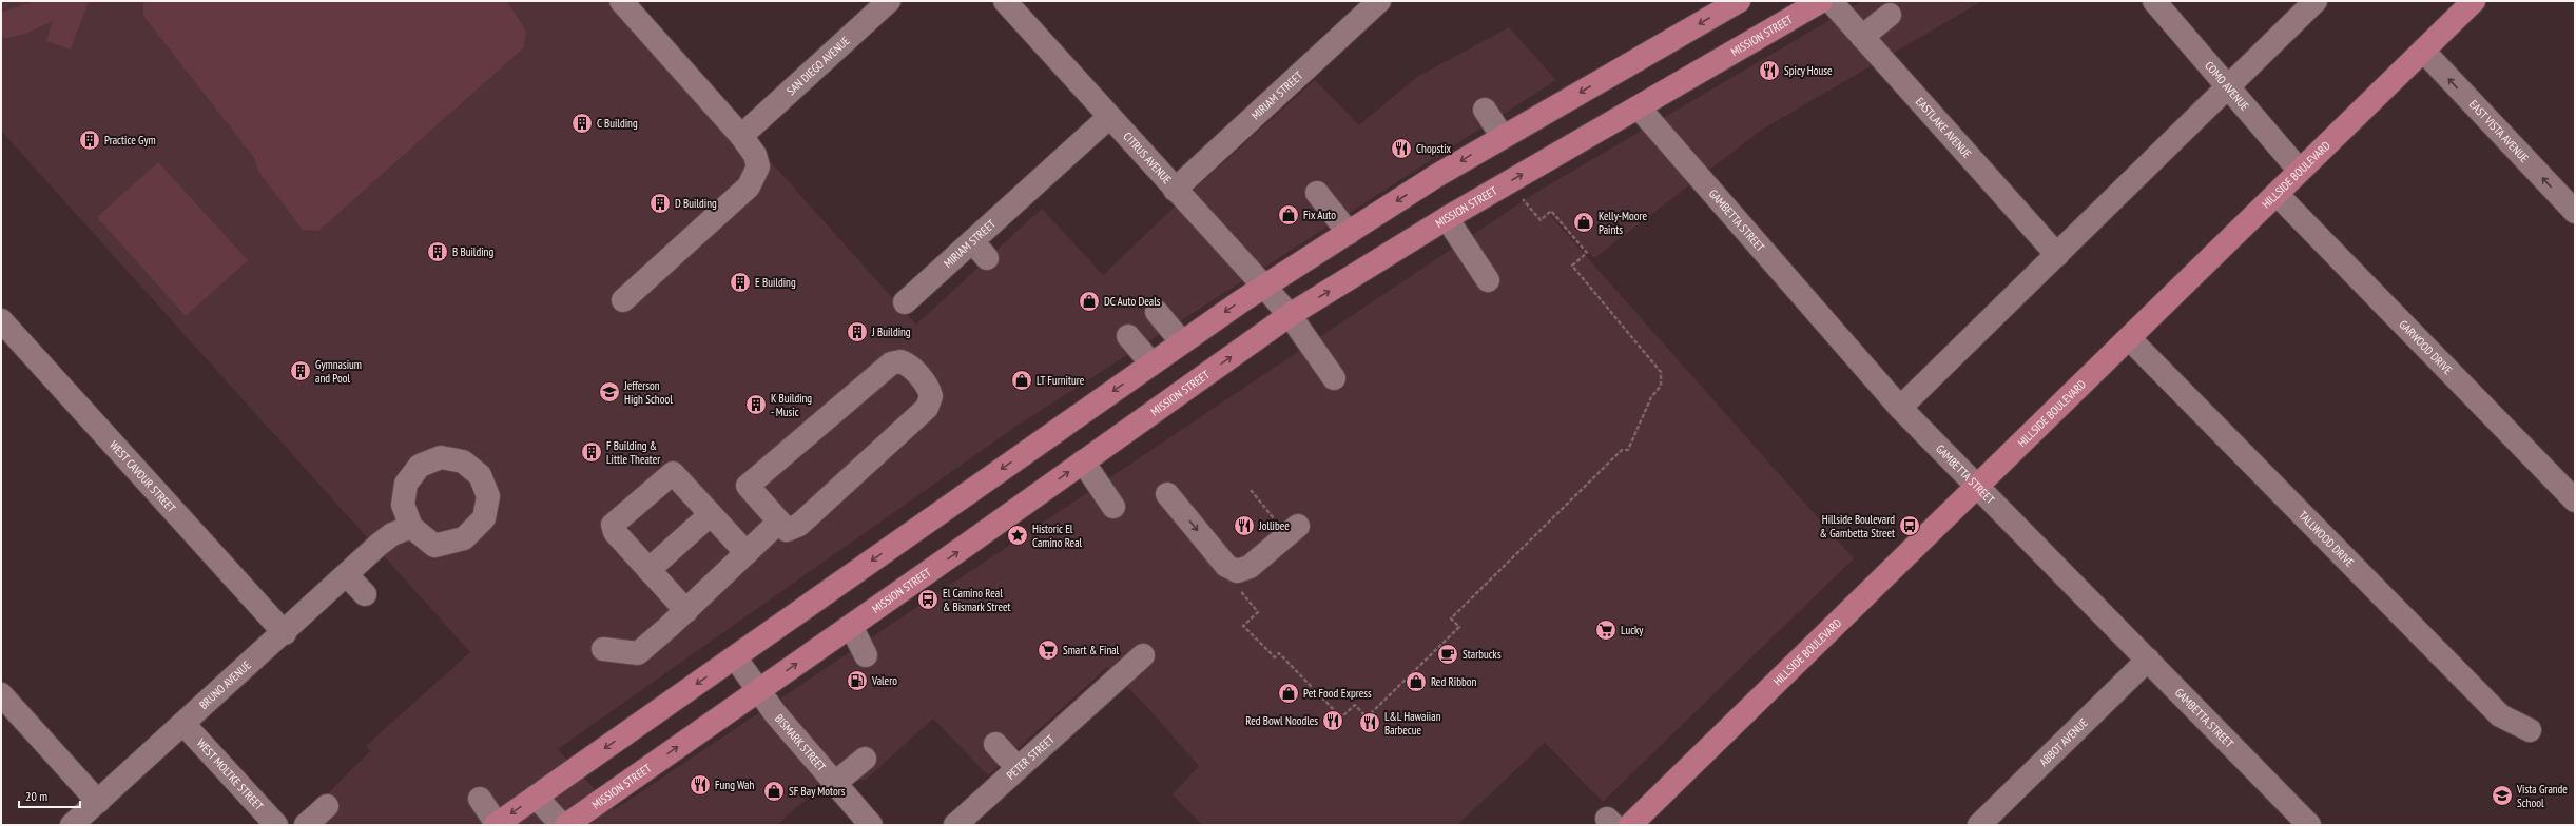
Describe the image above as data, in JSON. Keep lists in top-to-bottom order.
{
  "streets": {
    "main road": ["MISSION STREET", "HILLSIDE BOULEVARD"],
    "street": [
      "SAN DIEGO AVENUE",
      "COMO AVENUE",
      "MIRIAM STREET",
      "EASTLAKE AVENUE",
      "EAST VISTA AVENUE",
      "CITRUS AVENUE",
      "GAMBETTA STREET",
      "GARWOOD DRIVE",
      "WEST CAVOUR STREET",
      "TALLWOOD DRIVE",
      "BRUNO AVENUE",
      "ABBOT AVENUE",
      "BISMARK STREET",
      "PETER STREET",
      "WEST MOLTKE STREET"
    ]
  },
  "crossings": [
    ["MISSION STREET", "CITRUS AVENUE"],
    ["MISSION STREET", "GAMBETTA STREET"],
    ["MISSION STREET", "BISMARK STREET"],
    ["COMO AVENUE", "HILLSIDE BOULEVARD"],
    ["MIRIAM STREET", "CITRUS AVENUE"],
    ["EAST VISTA AVENUE", "HILLSIDE BOULEVARD"],
    ["HILLSIDE BOULEVARD", "GAMBETTA STREET"],
    ["HILLSIDE BOULEVARD", "GARWOOD DRIVE"],
    ["HILLSIDE BOULEVARD", "TALLWOOD DRIVE"],
    ["GAMBETTA STREET", "ABBOT AVENUE"],
    ["WEST CAVOUR STREET", "BRUNO AVENUE"],
    ["BRUNO AVENUE", "WEST MOLTKE STREET"]
  ],
  "one_way": ["EAST VISTA AVENUE"],
  "places": {
    "restaurant": [
      "Spicy House",
      "Chopstix",
      "Jollibee",
      "Red Bowl Noodles",
      "L&L Hawaiian Barbecue",
      "Fung Wah"
    ],
    "building": [
      "C Building",
      "Practice Gym",
      "D Building",
      "B Building",
      "E Building",
      "J Building",
      "Gymnasium and Pool",
      "K Building - Music",
      "F Building & Little Theater"
    ],
    "shop": [
      "Fix Auto",
      "Kelly-Moore Paints",
      "DC Auto Deals",
      "LT Furniture",
      "Red Ribbon",
      "Pet Food Express",
      "SF Bay Motors"
    ],
    "school or university": ["Jefferson High School", "Vista Grande School"],
    "bus stop": ["Hillside Boulevard & Gambetta Street", "El Camino Real & Bismark Street"],
    "place": ["Historic El Camino Real"],
    "supermarket": ["Lucky", "Smart & Final"],
    "cafe": ["Starbucks"],
    "fuel station": ["Valero"]
  },
  "scale_bar": "20 m"
}
